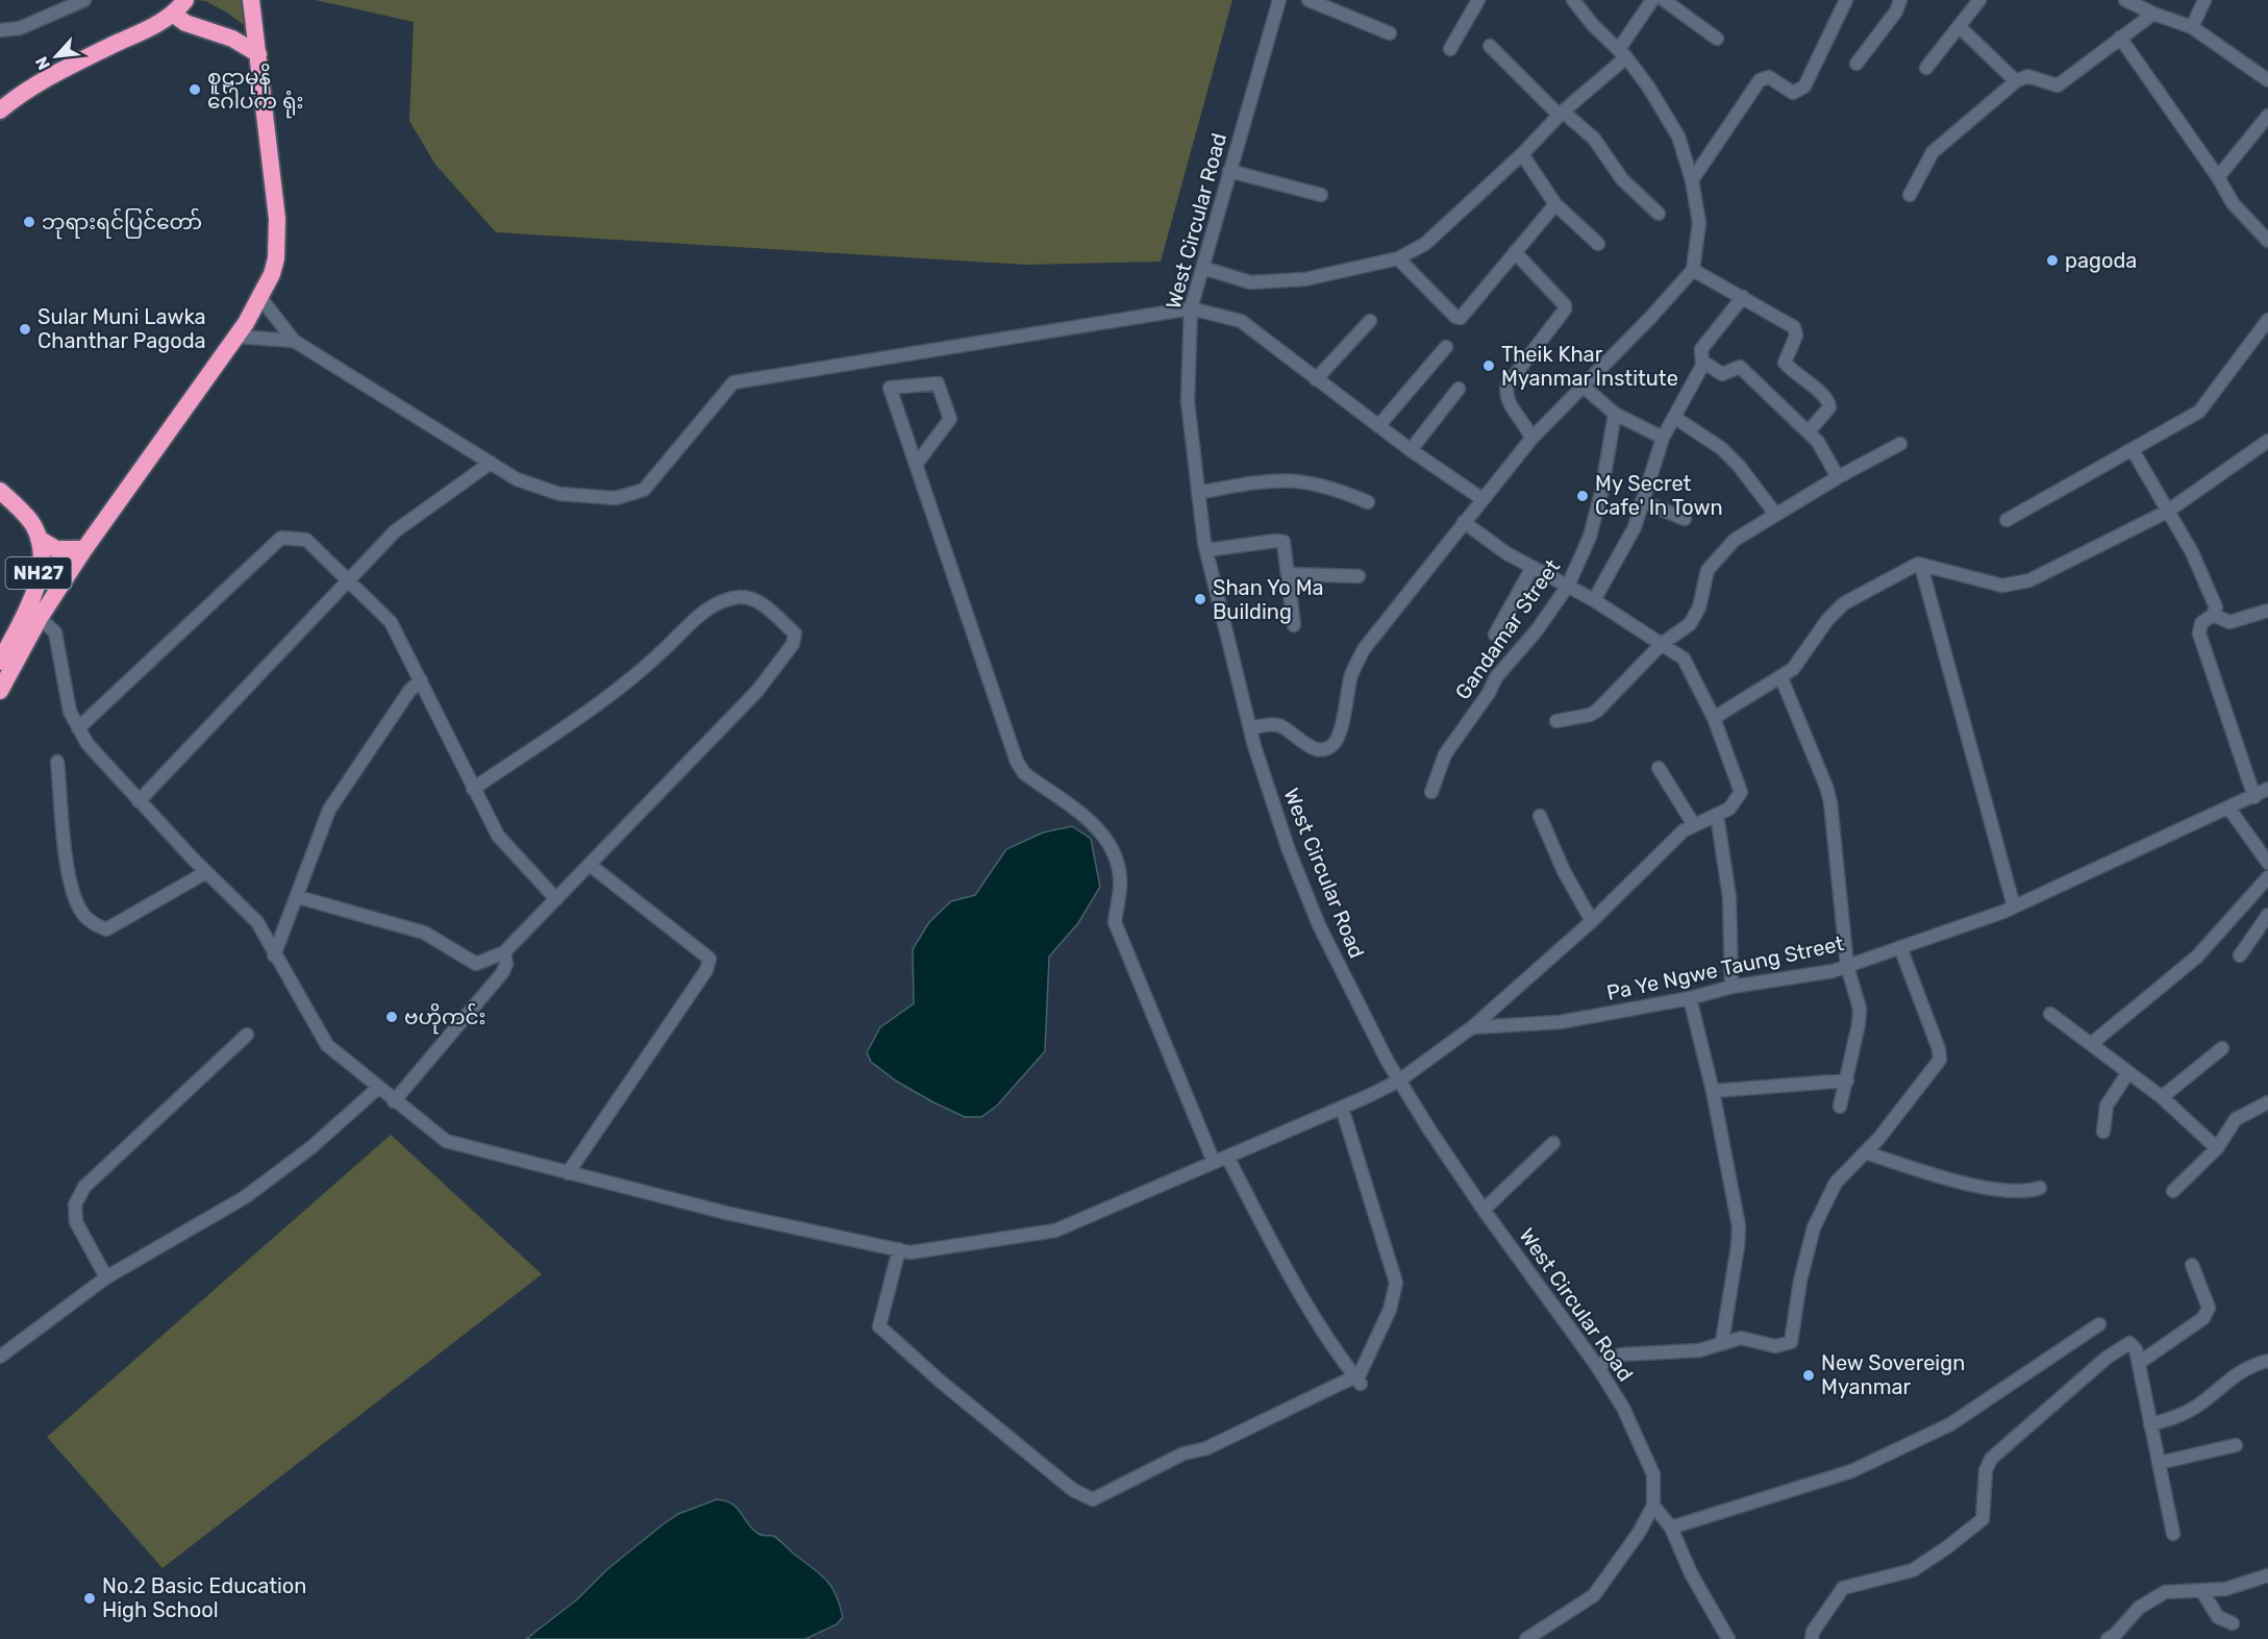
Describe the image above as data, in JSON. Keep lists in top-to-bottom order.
{
  "streets": {
    "highway": ["NH27"],
    "street": ["West Circular Road", "Gandamar Street", "Pa Ye Ngwe Taung Street"]
  },
  "places": [
    "စူဠာမုနိ ဂေါပက ရုံး",
    "ဘုရားရင်ပြင်တော်",
    "pagoda",
    "Sular Muni Lawka Chanthar Pagoda",
    "Theik Khar Myanmar Institute",
    "My Secret Cafe' In Town",
    "Shan Yo Ma Building",
    "ဗဟိုကင်း",
    "New Sovereign Myanmar",
    "No.2 Basic Education High School"
  ],
  "north": "bottom left"
}
